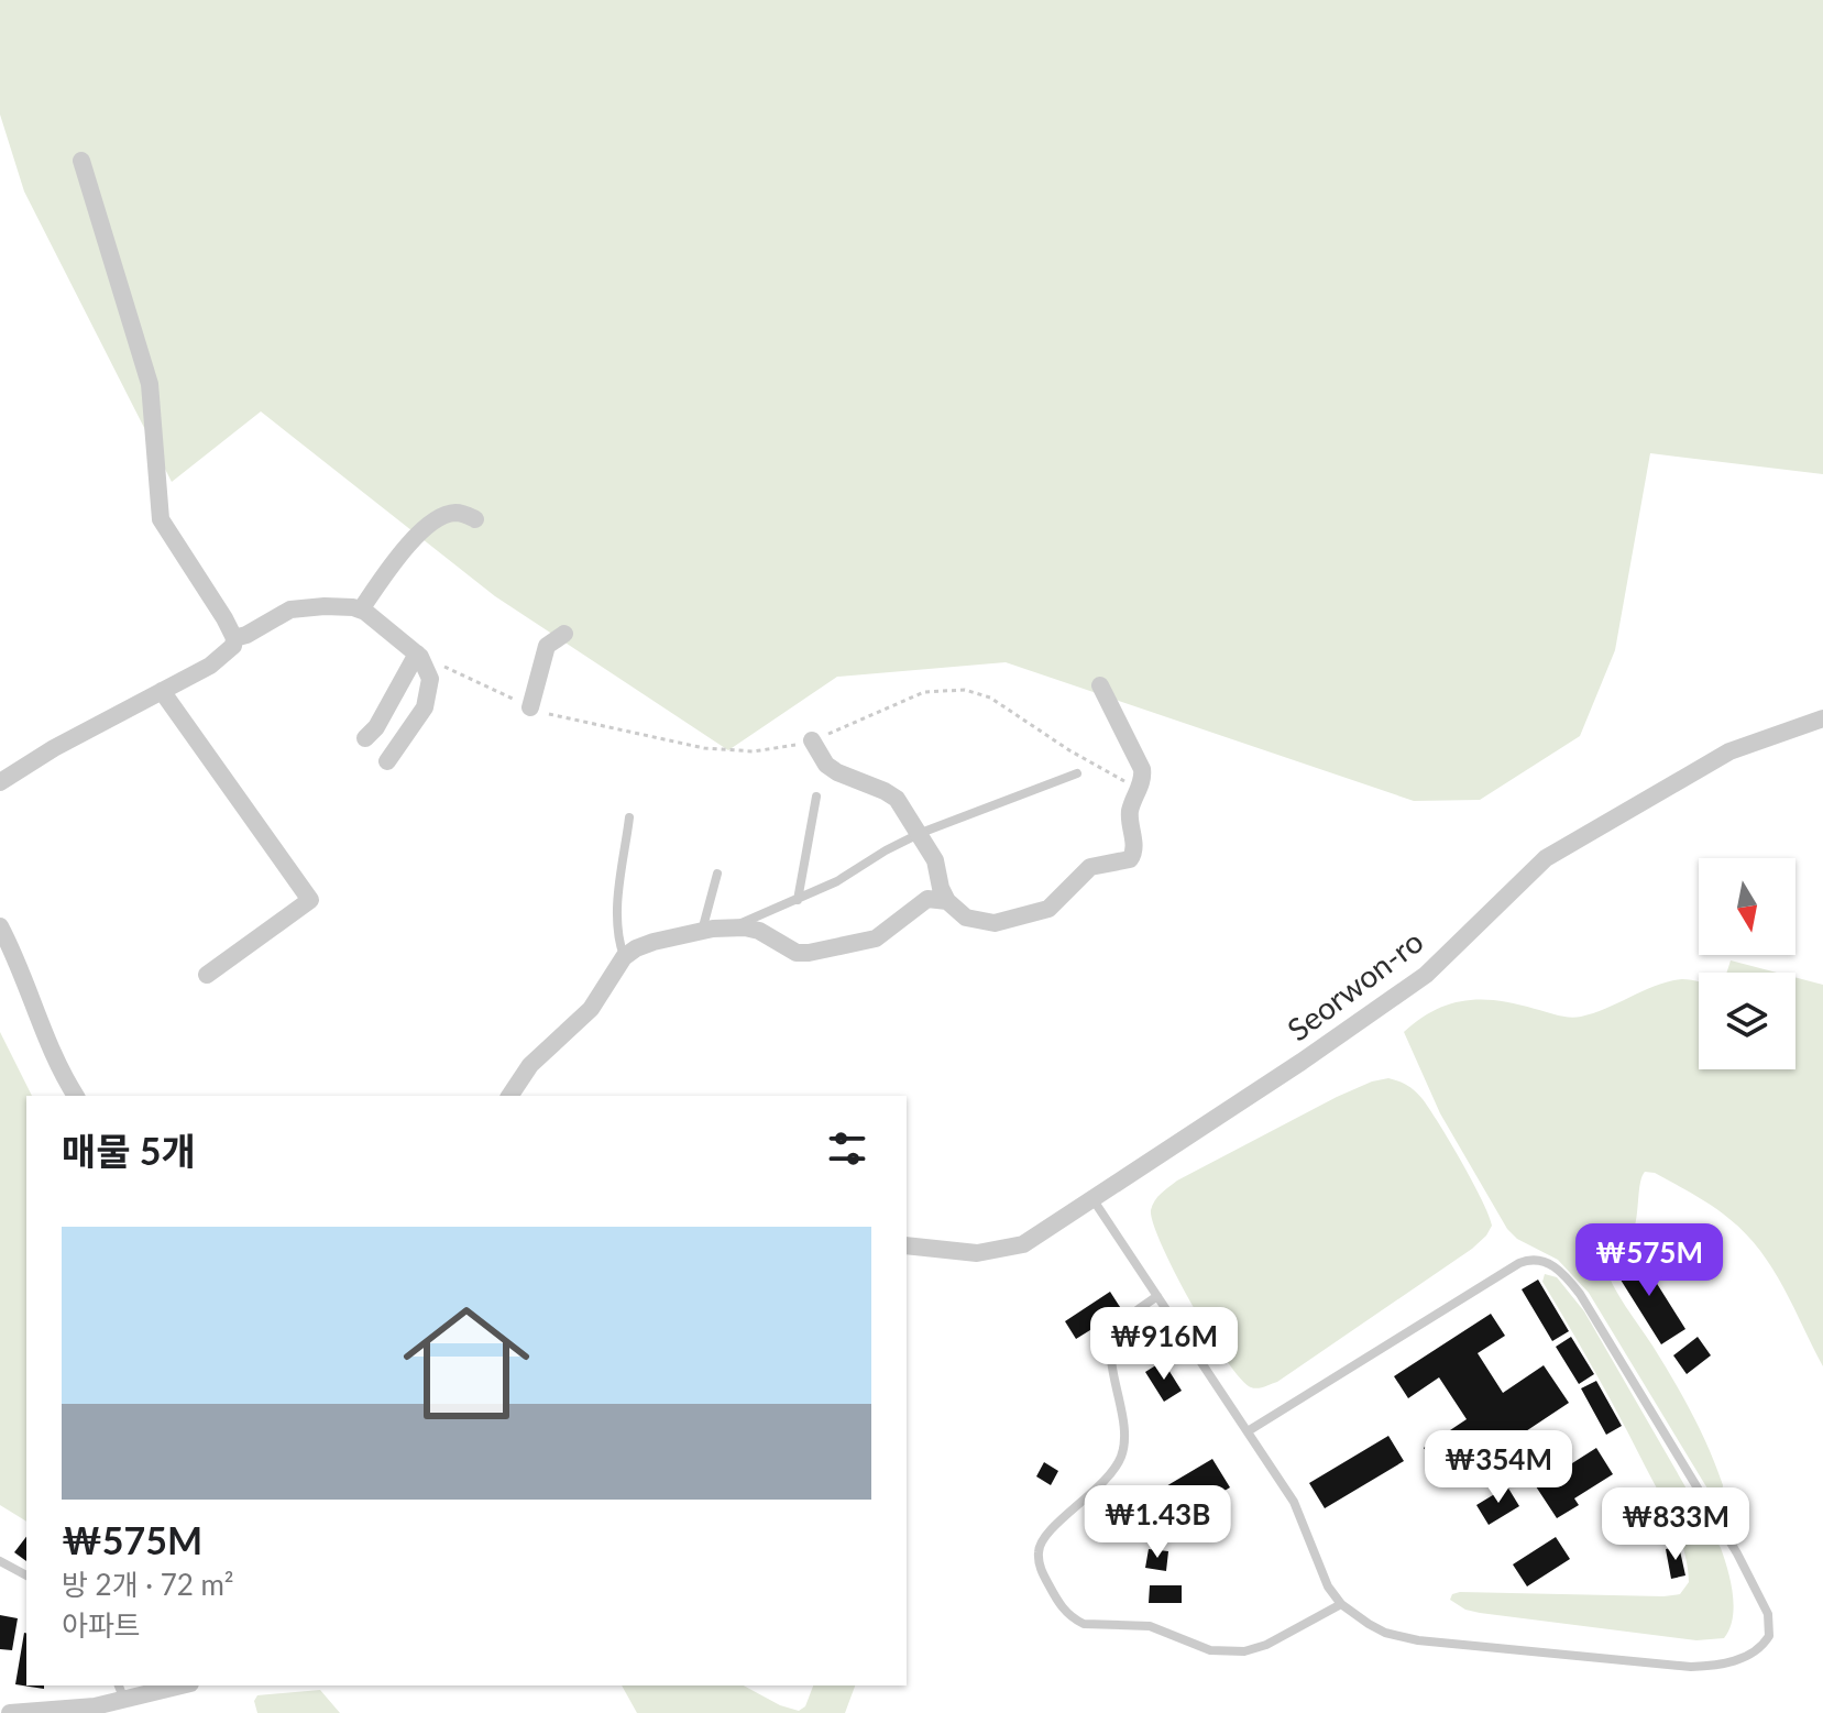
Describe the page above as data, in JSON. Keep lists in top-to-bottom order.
{
  "streets": {
    "street": ["Seorwon-ro"]
  },
  "north": "bottom",
  "page": {
    "heading": "매물 5개",
    "list": [
      {
        "name": "₩575M",
        "note": "방 2개 · 72 m² · 아파트"
      }
    ],
    "price": [
      "₩575M",
      "₩916M",
      "₩354M",
      "₩1.43B",
      "₩833M"
    ]
  }
}
